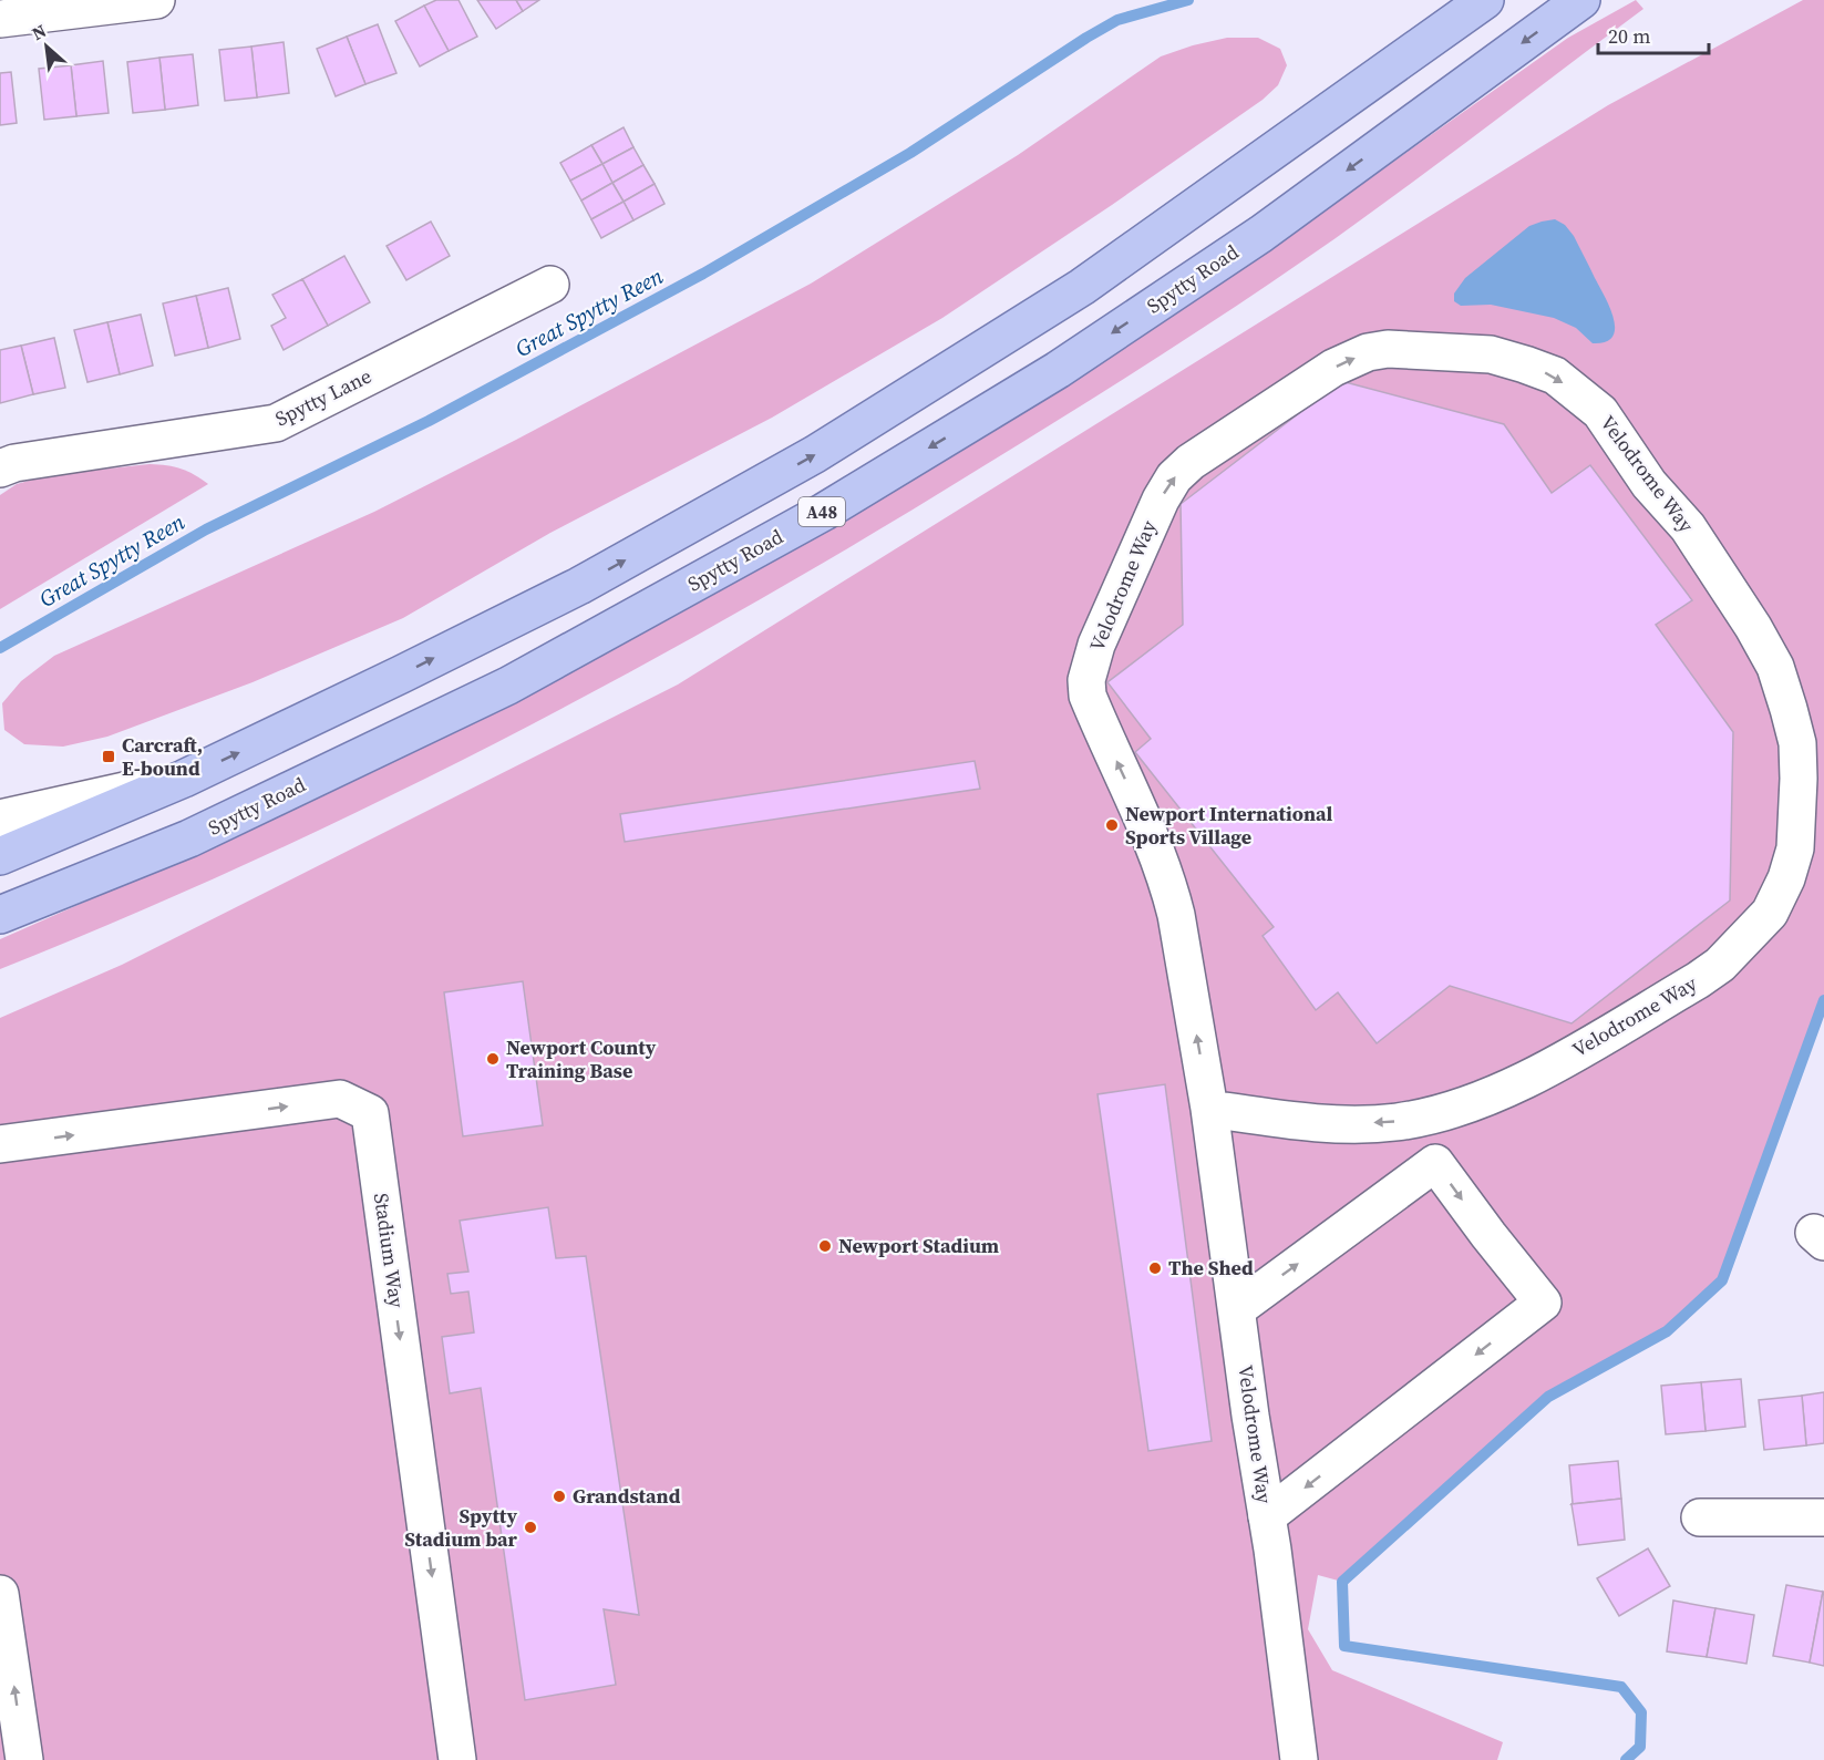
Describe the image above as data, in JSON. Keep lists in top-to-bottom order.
{
  "streets": {
    "main road": ["Spytty Road", "A48"],
    "street": ["Spytty Lane", "Velodrome Way", "Stadium Way"]
  },
  "water": ["Great Spytty Reen"],
  "places": {
    "transit": ["Carcraft, E-bound"],
    "other": [
      "Newport International Sports Village",
      "Newport County Training Base",
      "Newport Stadium",
      "The Shed",
      "Grandstand",
      "Spytty Stadium bar"
    ]
  },
  "scale_bar": "20 m",
  "north": "top left"
}
